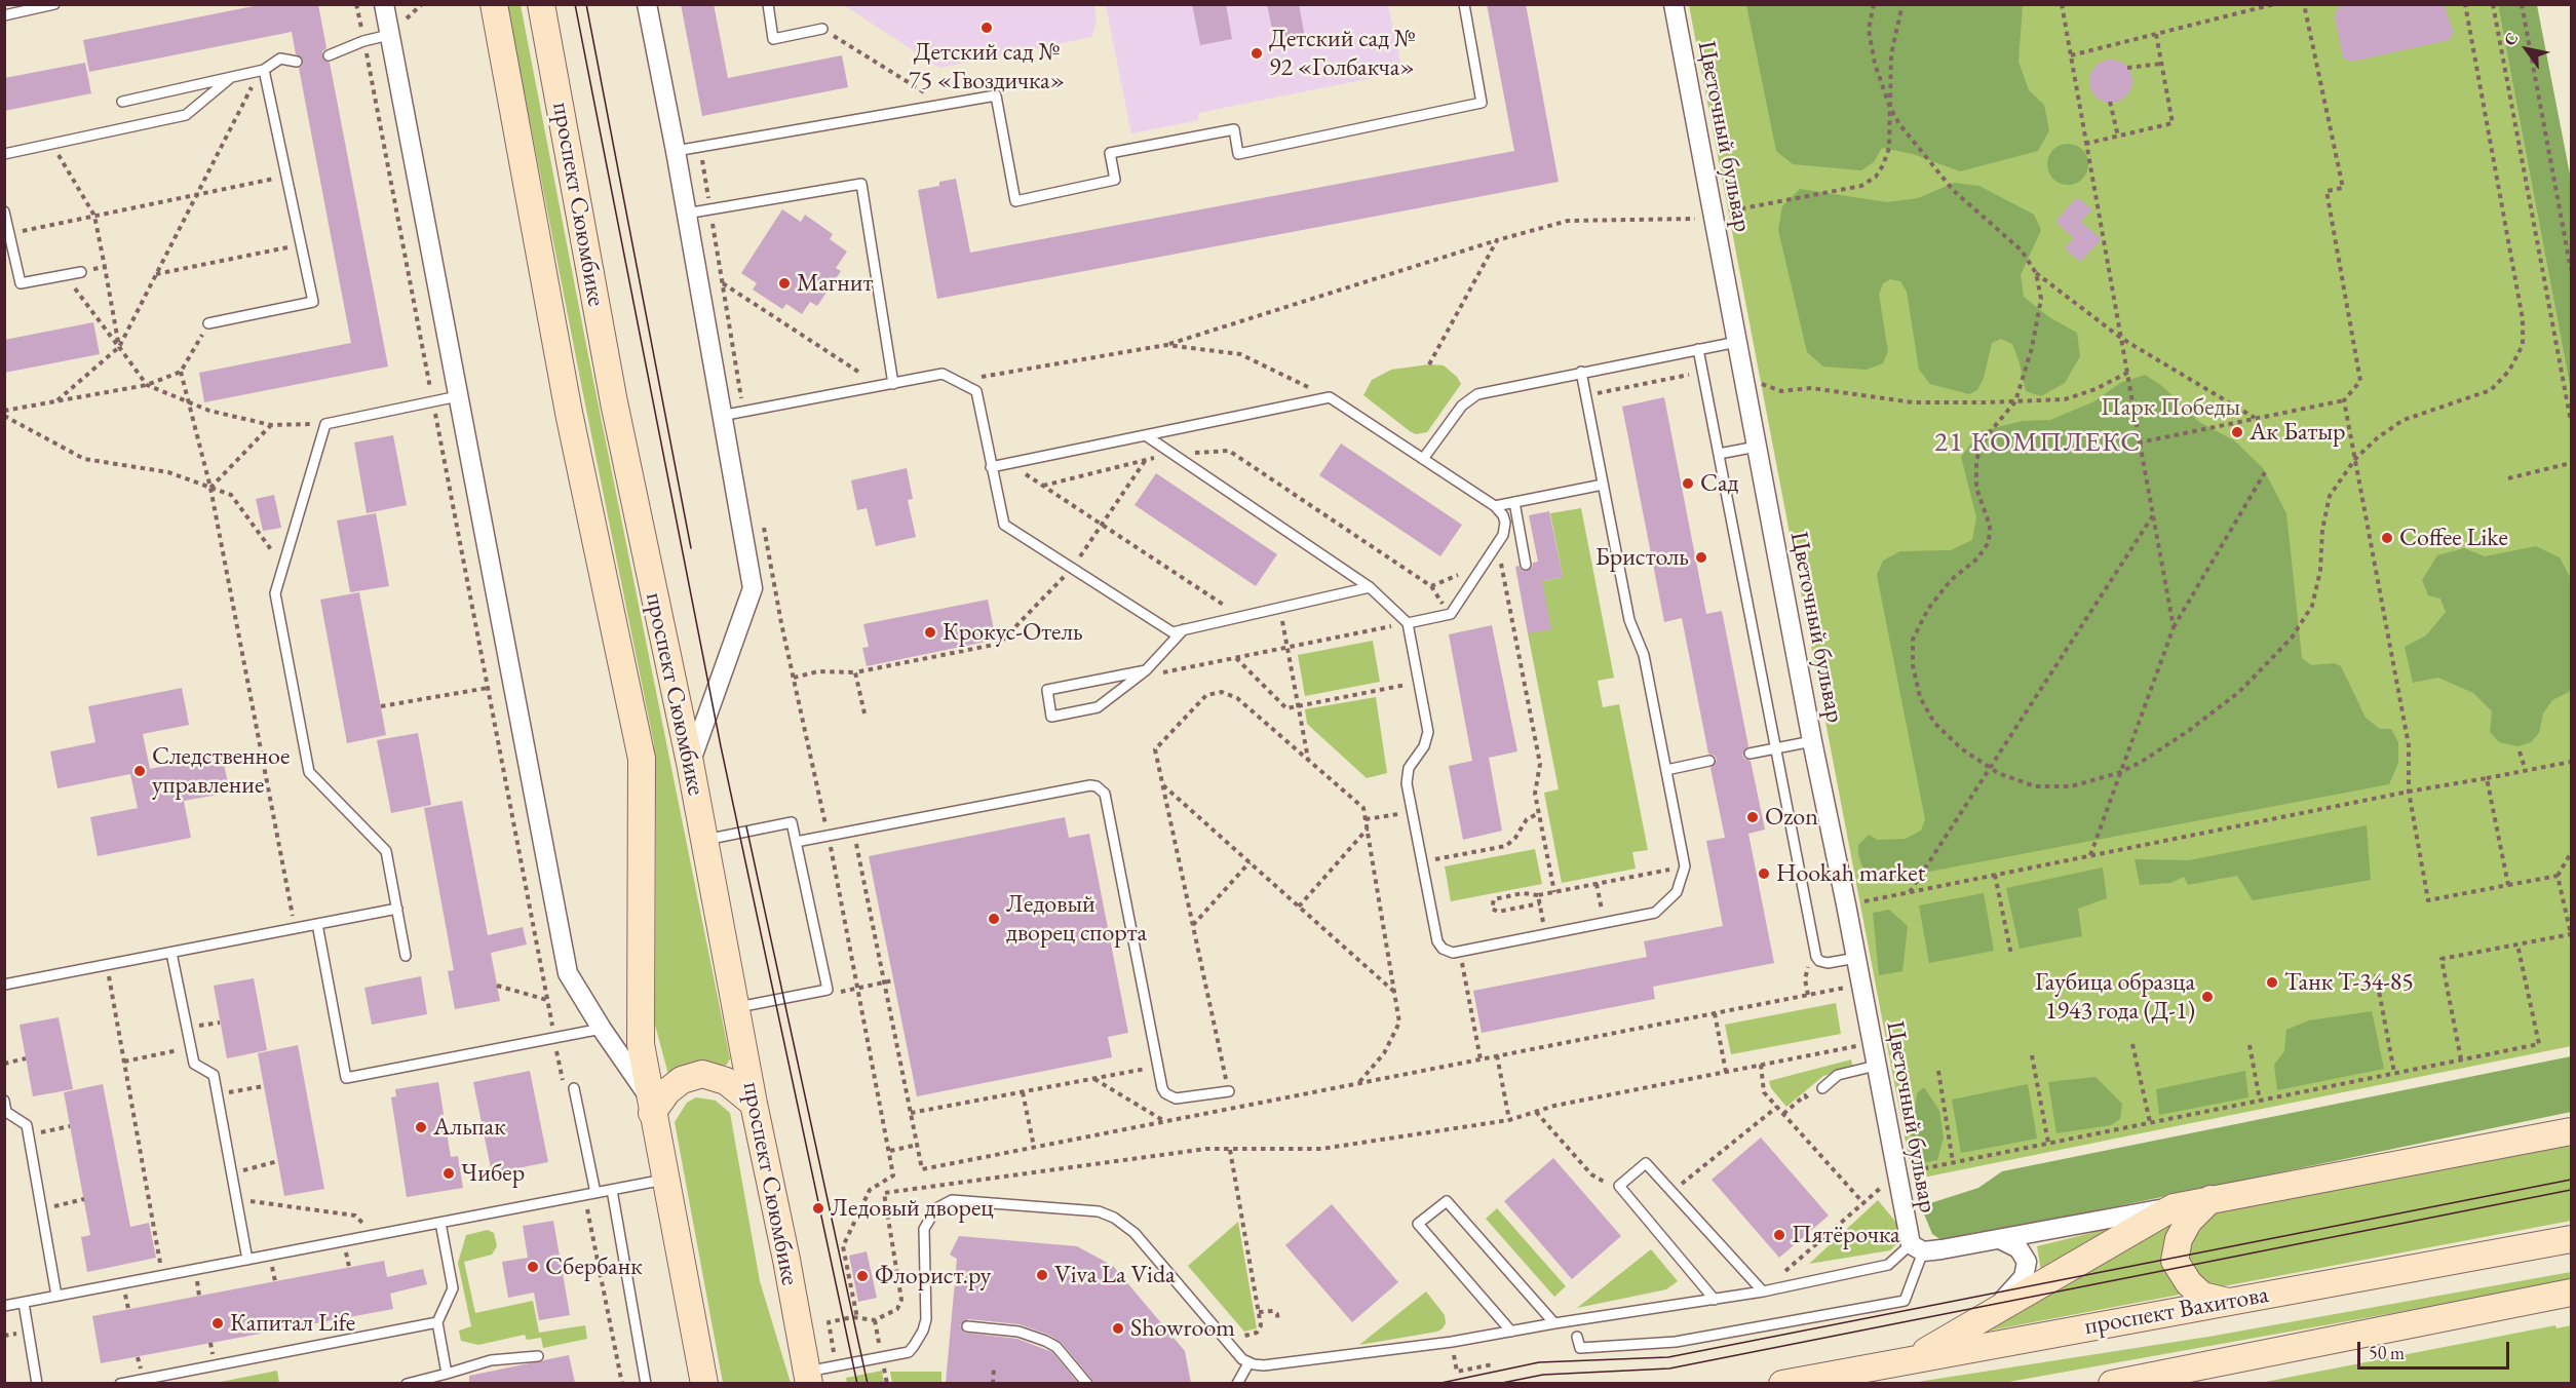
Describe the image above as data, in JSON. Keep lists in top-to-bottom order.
{
  "streets": {
    "main road": ["проспект Сююмбике", "проспект Вахитова"],
    "street": ["Цветочный бульвар"]
  },
  "districts": ["21 КОМПЛЕКС"],
  "parks": ["Парк Победы"],
  "places": [
    "Детский сад № 75 «Гвоздичка»",
    "Детский сад № 92 «Голбакча»",
    "Магнит",
    "Ак Батыр",
    "Сад",
    "Coffee Like",
    "Бристоль",
    "Крокус-Отель",
    "Следственное управление",
    "Ozon",
    "Hookah market",
    "Ледовый дворец спорта",
    "Танк Т-34-85",
    "Гаубица образца 1943 года (Д-1)",
    "Альпак",
    "Чибер",
    "Ледовый дворец",
    "Пятёрочка",
    "Сбербанк",
    "Viva La Vida",
    "Флорист.ру",
    "Капитал Life",
    "Showroom"
  ],
  "scale_bar": "50 m",
  "north": "top left"
}
